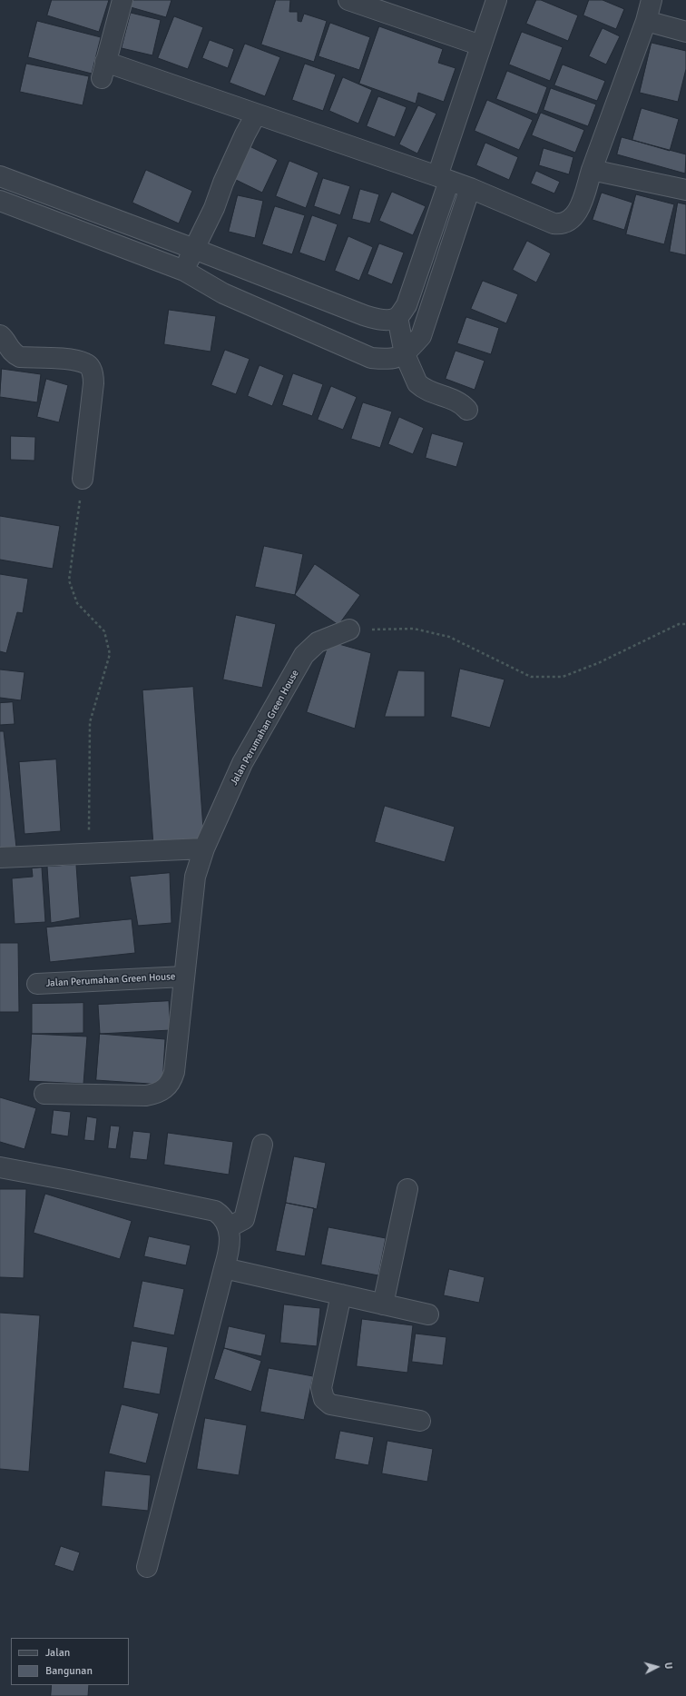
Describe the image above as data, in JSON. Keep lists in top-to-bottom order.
{
  "streets": {
    "street": ["Jalan Perumahan Green House"]
  },
  "legend": ["Jalan", "Bangunan"],
  "north": "right"
}
